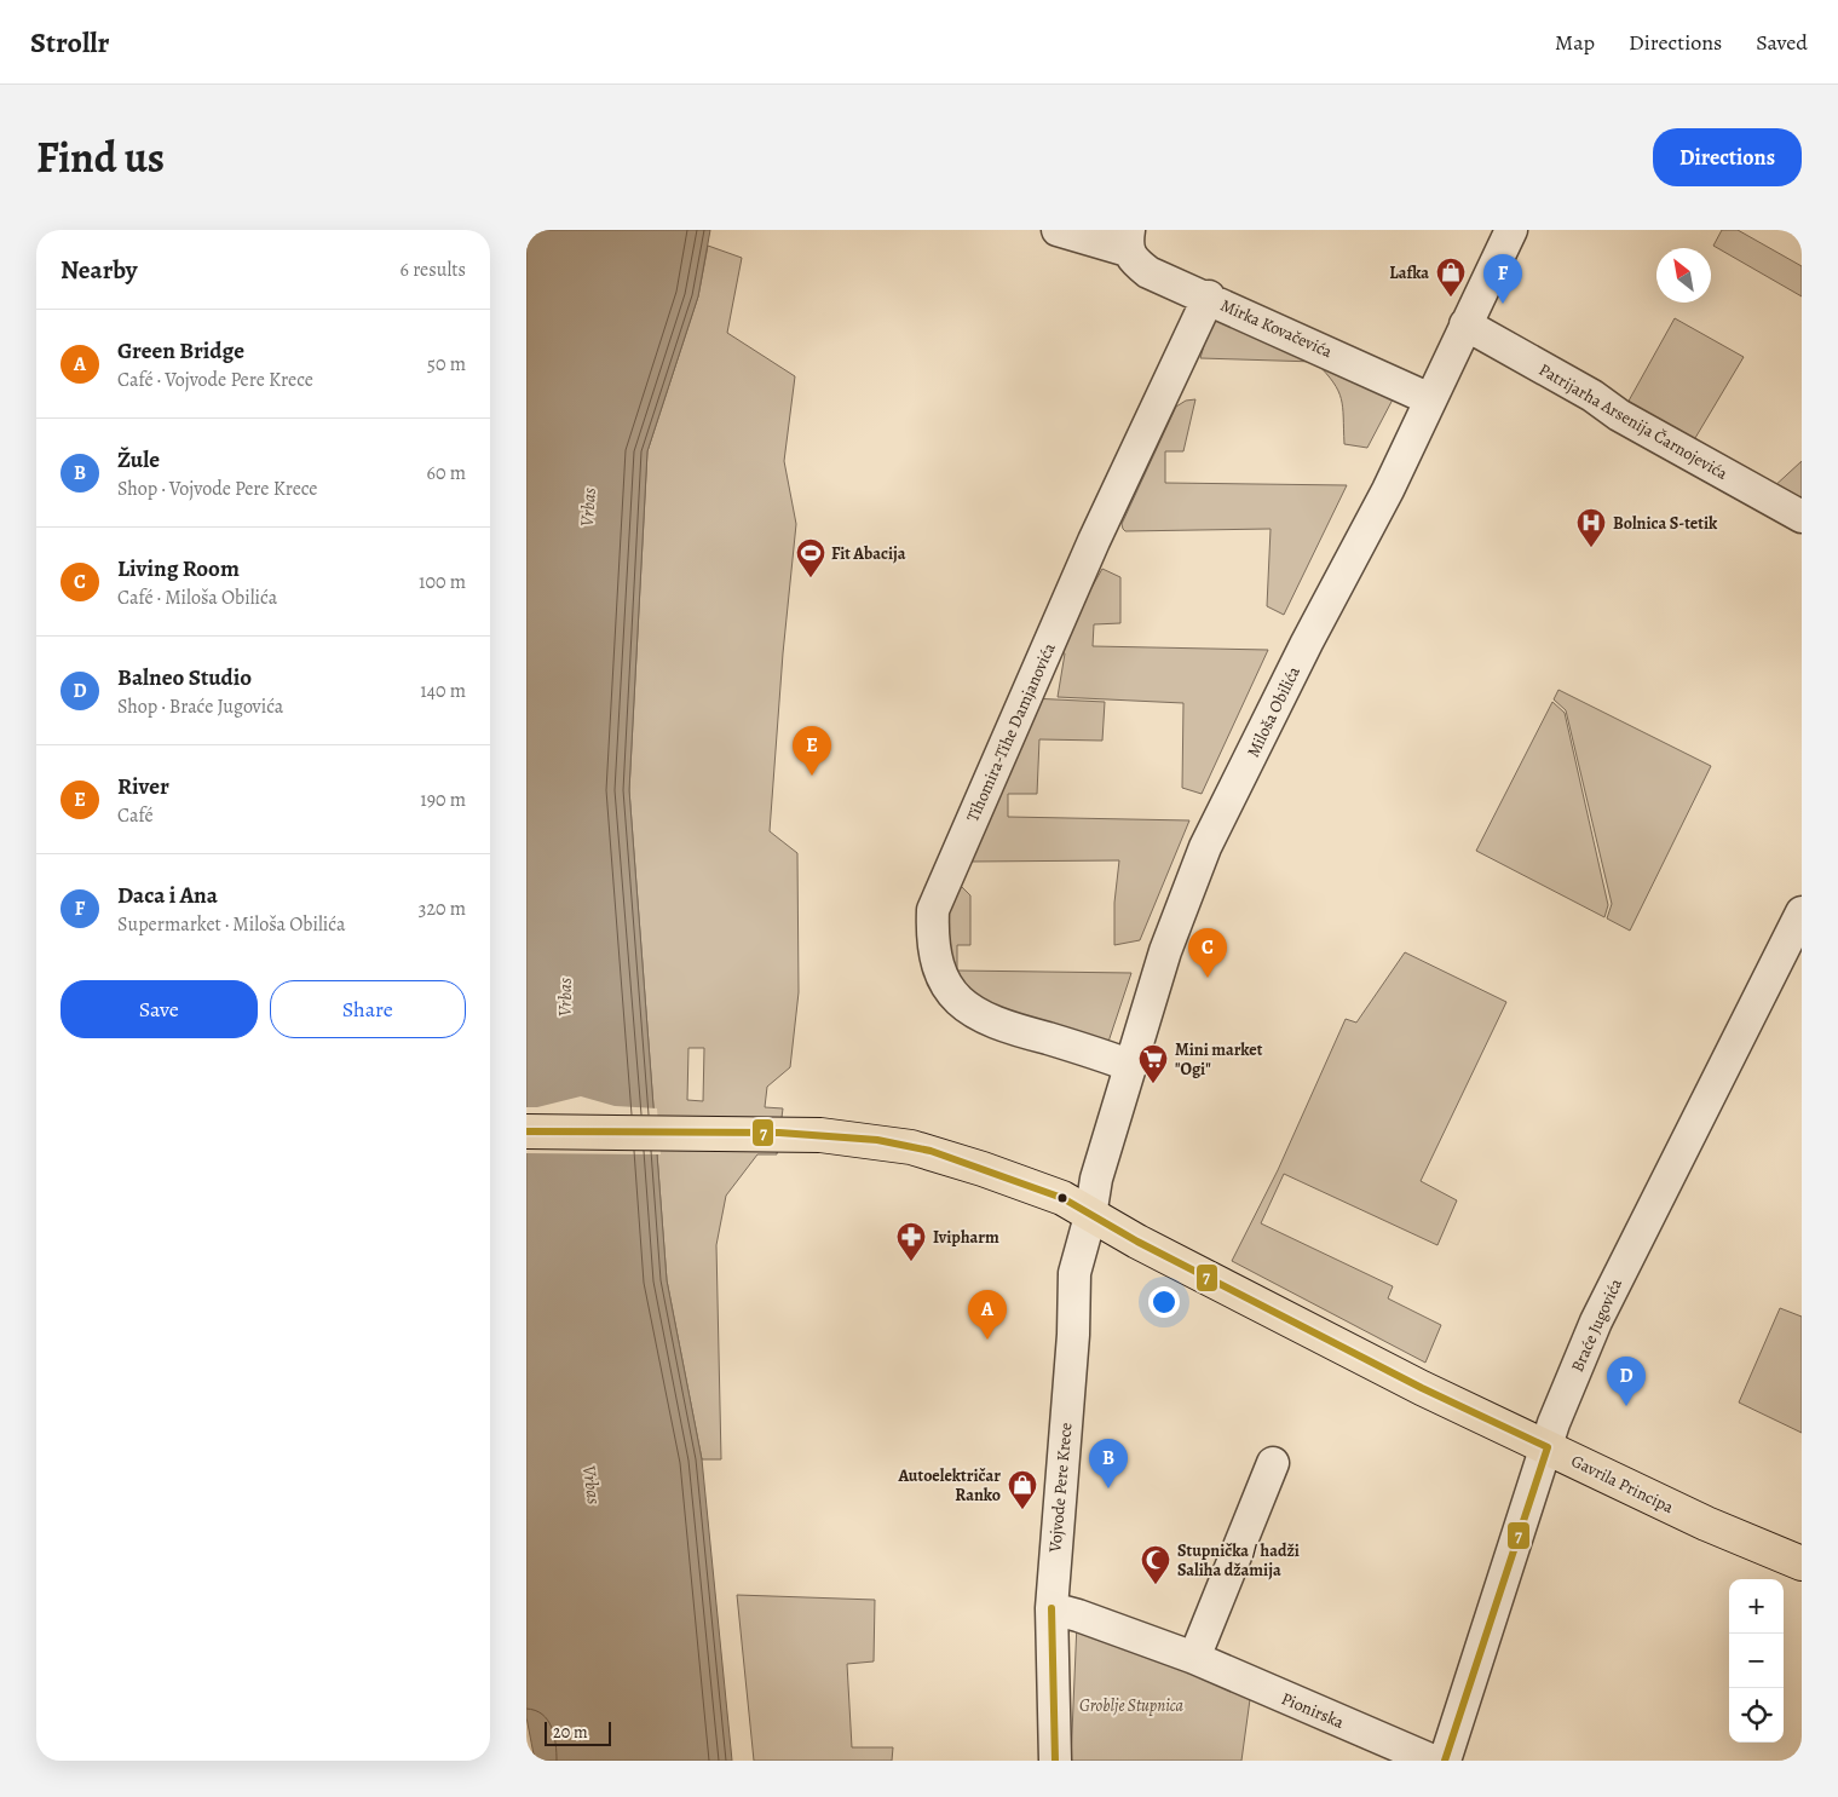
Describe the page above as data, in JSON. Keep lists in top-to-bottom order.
{
  "streets": {
    "main road": ["Gavrila Principa"],
    "street": [
      "Mirka Kovačevića",
      "Patrijarha Arsenija Čarnojevića",
      "Miloša Obilića",
      "Tihomira-Tihe Damjanovića",
      "Braće Jugovića",
      "Vojvode Pere Krece",
      "Pionirska"
    ]
  },
  "crossings": [
    ["Mirka Kovačevića", "Miloša Obilića"],
    ["Mirka Kovačevića", "Tihomira-Tihe Damjanovića"],
    ["Patrijarha Arsenija Čarnojevića", "Miloša Obilića"],
    ["Miloša Obilića", "Tihomira-Tihe Damjanovića"],
    ["Miloša Obilića", "Gavrila Principa"],
    ["Miloša Obilića", "Vojvode Pere Krece"],
    ["Braće Jugovića", "Gavrila Principa"],
    ["Gavrila Principa", "Vojvode Pere Krece"],
    ["Vojvode Pere Krece", "Pionirska"]
  ],
  "water": ["Vrbas"],
  "parks": ["Groblje Stupnica"],
  "places": {
    "shop": ["Lafka", "Autoelektričar Ranko"],
    "hospital": ["Bolnica S-tetik"],
    "sports": ["Fit Abacija"],
    "supermarket": ["Mini market \"Ogi\""],
    "pharmacy": ["Ivipharm"],
    "mosque": ["Stupnička / hadži Saliha džamija"]
  },
  "lines": ["transit line 7"],
  "scale_bar": "20 m",
  "north": "top left",
  "page": {
    "header": "Strollr",
    "nav": ["Map", "Directions", "Saved"],
    "title": "Find us",
    "buttons": [
      "Directions",
      ["Save", "Share"]
    ],
    "heading": ["Nearby", "6 results"],
    "pins": [
      "F",
      "E",
      "C",
      "A",
      "D",
      "B"
    ],
    "list": [
      {
        "mark": "A",
        "name": "Green Bridge",
        "note": "Café · Vojvode Pere Krece",
        "value": "50 m"
      },
      {
        "mark": "B",
        "name": "Žule",
        "note": "Shop · Vojvode Pere Krece",
        "value": "60 m"
      },
      {
        "mark": "C",
        "name": "Living Room",
        "note": "Café · Miloša Obilića",
        "value": "100 m"
      },
      {
        "mark": "D",
        "name": "Balneo Studio",
        "note": "Shop · Braće Jugovića",
        "value": "140 m"
      },
      {
        "mark": "E",
        "name": "River",
        "note": "Café",
        "value": "190 m"
      },
      {
        "mark": "F",
        "name": "Daca i Ana",
        "note": "Supermarket · Miloša Obilića",
        "value": "320 m"
      }
    ],
    "map_buttons": ["+", "−"],
    "scale": "20 m"
  }
}
